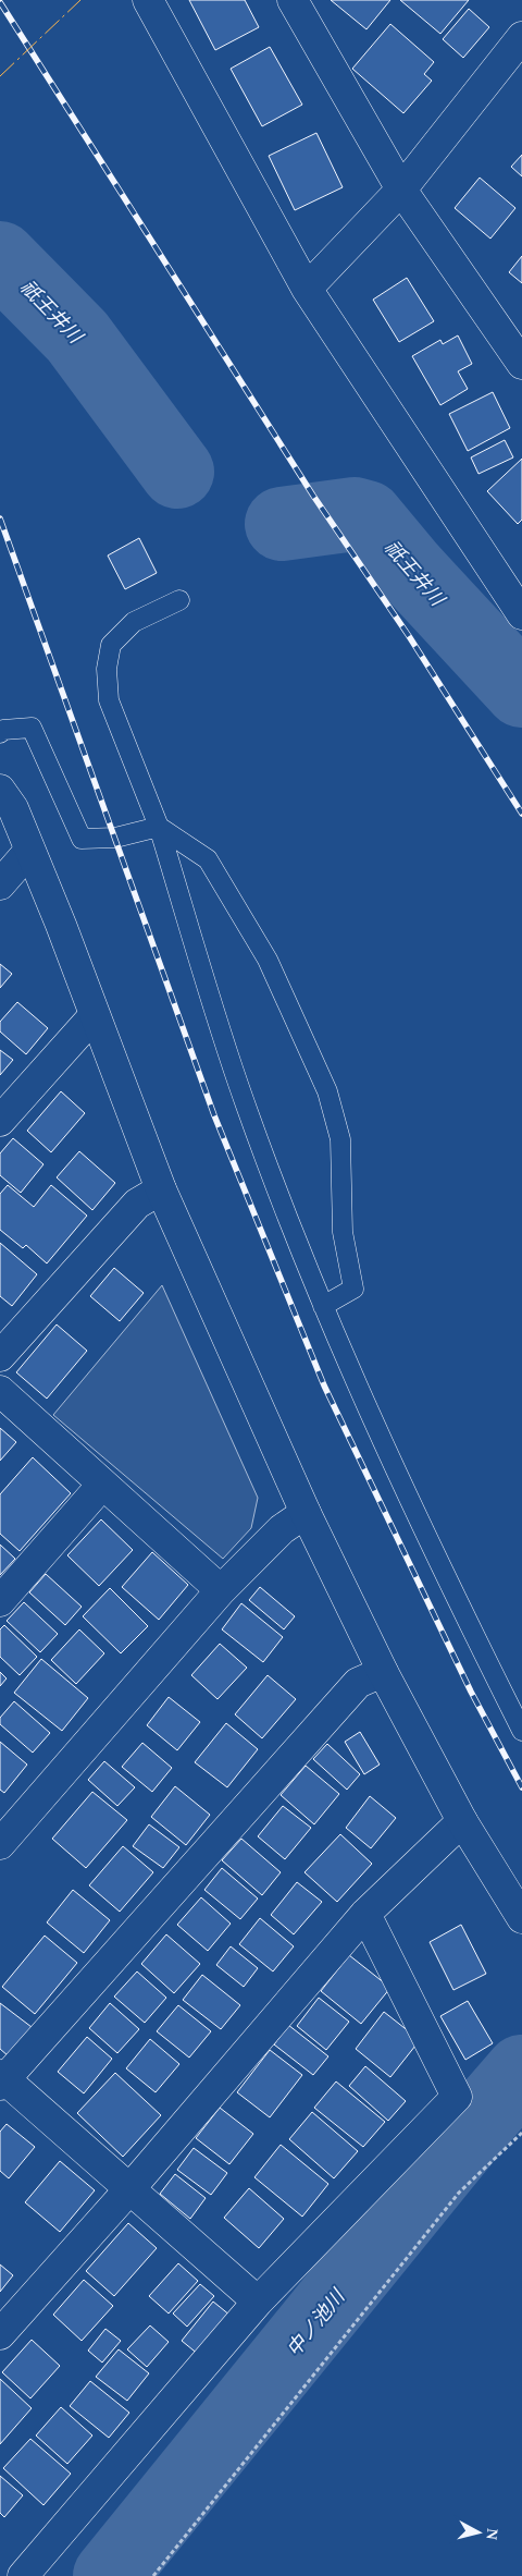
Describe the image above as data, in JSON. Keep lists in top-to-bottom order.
{
  "water": ["祇王井川", "中ノ池川"],
  "north": "right"
}
